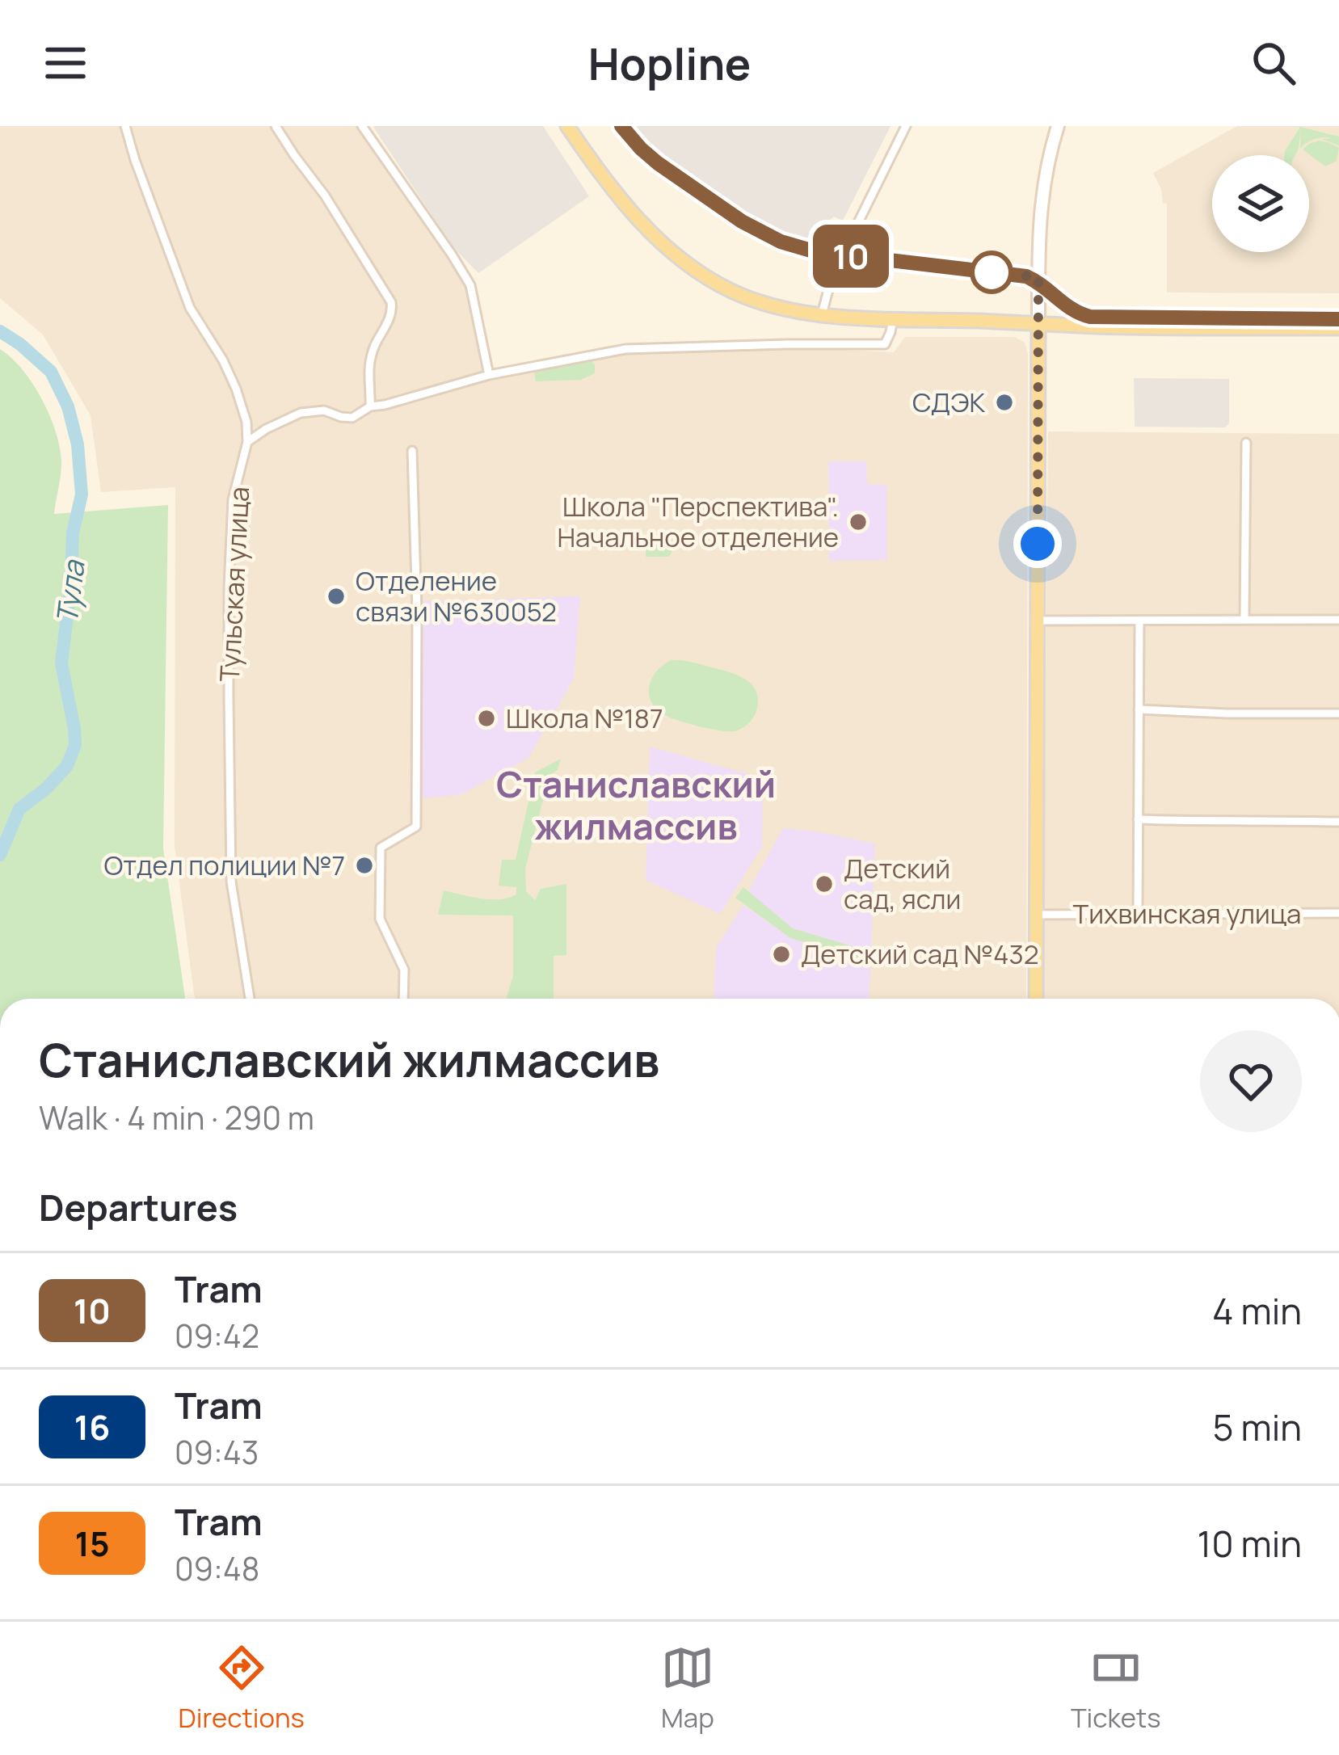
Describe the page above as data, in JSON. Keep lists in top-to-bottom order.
{
  "streets": {
    "street": ["Тульская улица", "Тихвинская улица"]
  },
  "districts": ["Станиславский жилмассив"],
  "water": ["Тула"],
  "places": [
    "СДЭК",
    "Школа \"Перспектива\". Начальное отделение",
    "Отделение связи №630052",
    "Школа №187",
    "Отдел полиции №7",
    "Детский сад, ясли",
    "Детский сад №432"
  ],
  "lines": ["tram line 10"],
  "page": {
    "header": "Hopline",
    "on_map": "10",
    "heading": [
      ["Станиславский жилмассив", "Walk · 4 min · 290 m"],
      "Departures"
    ],
    "list": [
      {
        "mark": "10",
        "name": "Tram",
        "note": "09:42",
        "value": "4 min"
      },
      {
        "mark": "16",
        "name": "Tram",
        "note": "09:43",
        "value": "5 min"
      },
      {
        "mark": "15",
        "name": "Tram",
        "note": "09:48",
        "value": "10 min"
      }
    ],
    "tabs": ["Directions", "Map", "Tickets"]
  }
}
